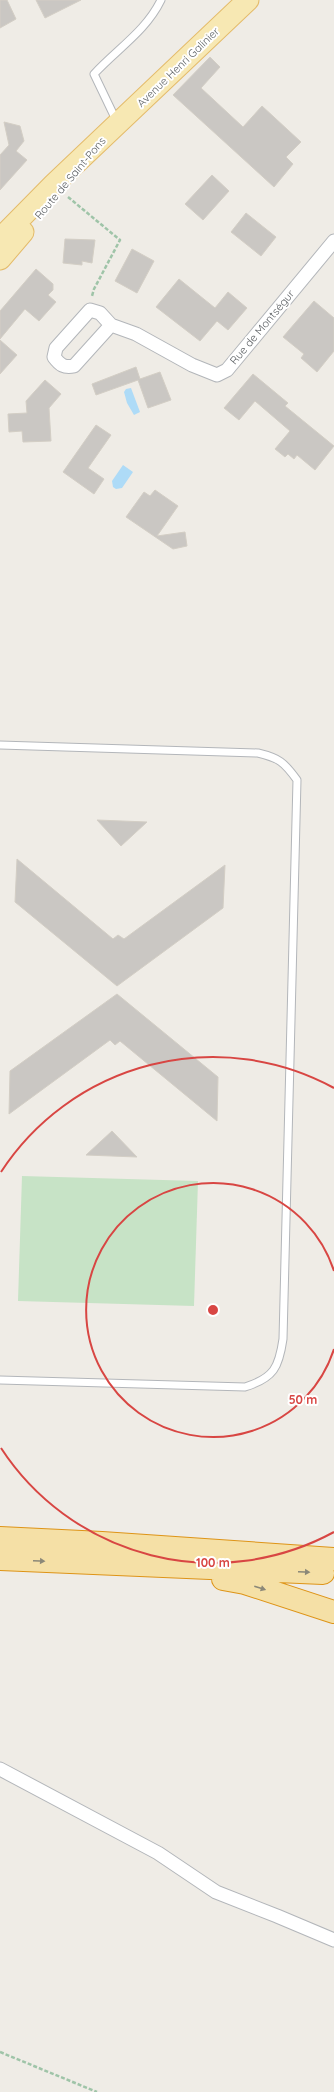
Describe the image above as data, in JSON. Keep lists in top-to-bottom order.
{
  "streets": {
    "main road": ["Avenue Henri Galinier", "Route de Saint-Pons"],
    "street": ["Rue de Montségur"]
  },
  "crossings": [
    ["Avenue Henri Galinier", "Route de Saint-Pons"]
  ],
  "rings": ["50 m", "100 m"]
}
